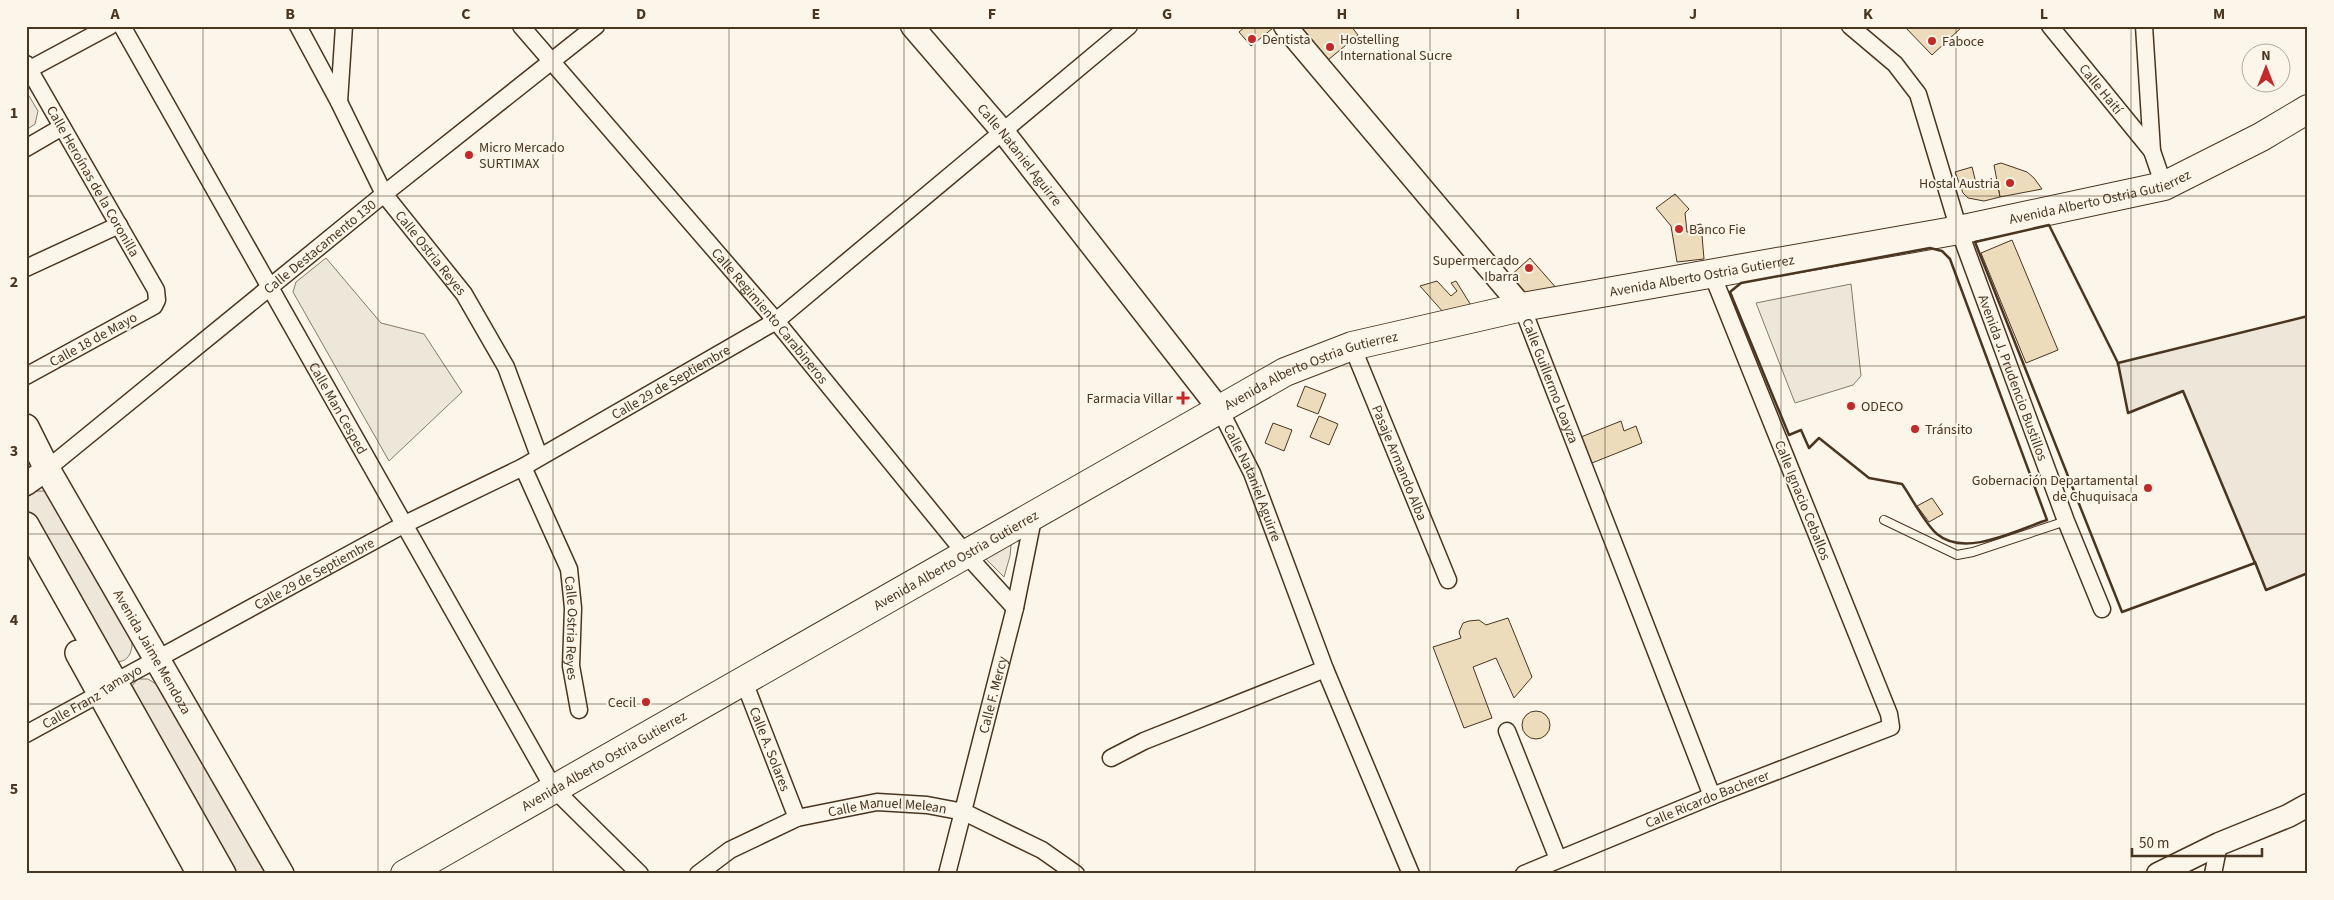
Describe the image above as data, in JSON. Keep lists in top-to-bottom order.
{
  "streets": {
    "highway": ["Avenida Alberto Ostria Gutierrez"],
    "main road": ["Avenida Jaime Mendoza"],
    "street": [
      "Calle Haití",
      "Calle Nataniel Aguirre",
      "Calle Heroínas de la Coronilla",
      "Calle Destacamento 130",
      "Calle Ostria Reyes",
      "Calle Regimiento Carabineros",
      "Calle 18 de Mayo",
      "Avenida J. Prudencio Bustillos",
      "Calle Guillermo Loayza",
      "Calle 29 de Septiembre",
      "Calle Man Cesped",
      "Pasaje Armando Alba",
      "Calle Ignacio Ceballos",
      "Calle F. Mercy",
      "Calle Franz Tamayo",
      "Calle A. Solares",
      "Calle Ricardo Bacherer",
      "Calle Manuel Melean"
    ]
  },
  "crossings": [
    ["Calle Nataniel Aguirre", "Avenida Alberto Ostria Gutierrez"],
    ["Calle Nataniel Aguirre", "Calle 29 de Septiembre"],
    ["Calle Heroínas de la Coronilla", "Calle 18 de Mayo"],
    ["Avenida Alberto Ostria Gutierrez", "Calle Regimiento Carabineros"],
    ["Avenida Alberto Ostria Gutierrez", "Avenida J. Prudencio Bustillos"],
    ["Avenida Alberto Ostria Gutierrez", "Calle Guillermo Loayza"],
    ["Avenida Alberto Ostria Gutierrez", "Calle Man Cesped"],
    ["Avenida Alberto Ostria Gutierrez", "Pasaje Armando Alba"],
    ["Avenida Alberto Ostria Gutierrez", "Calle Ignacio Ceballos"],
    ["Avenida Alberto Ostria Gutierrez", "Calle F. Mercy"],
    ["Avenida Alberto Ostria Gutierrez", "Calle A. Solares"],
    ["Calle Destacamento 130", "Calle Ostria Reyes"],
    ["Calle Destacamento 130", "Calle Regimiento Carabineros"],
    ["Calle Destacamento 130", "Calle Man Cesped"],
    ["Calle Destacamento 130", "Avenida Jaime Mendoza"],
    ["Calle Ostria Reyes", "Calle 29 de Septiembre"],
    ["Calle Regimiento Carabineros", "Calle 29 de Septiembre"],
    ["Calle Regimiento Carabineros", "Calle F. Mercy"],
    ["Calle Guillermo Loayza", "Calle Ricardo Bacherer"],
    ["Calle 29 de Septiembre", "Calle Man Cesped"],
    ["Calle 29 de Septiembre", "Avenida Jaime Mendoza"],
    ["Calle 29 de Septiembre", "Calle Franz Tamayo"],
    ["Calle Ignacio Ceballos", "Calle Ricardo Bacherer"],
    ["Avenida Jaime Mendoza", "Calle Franz Tamayo"],
    ["Calle F. Mercy", "Calle Manuel Melean"],
    ["Calle A. Solares", "Calle Manuel Melean"]
  ],
  "places": {
    "other": [
      "Dentista",
      "Faboce",
      "Hostelling International Sucre",
      "Micro Mercado SURTIMAX",
      "Hostal Austria",
      "Banco Fie",
      "Supermercado Ibarra",
      "ODECO",
      "Tránsito",
      "Gobernación Departamental de Chuquisaca",
      "Cecil"
    ],
    "health": ["Farmacia Villar"]
  },
  "scale_bar": "50 m",
  "north": "top",
  "grid": {
    "columns": [
      "A",
      "B",
      "C",
      "D",
      "E",
      "F",
      "G",
      "H",
      "I",
      "J",
      "K",
      "L",
      "M"
    ],
    "rows": [
      "1",
      "2",
      "3",
      "4",
      "5"
    ]
  }
}
